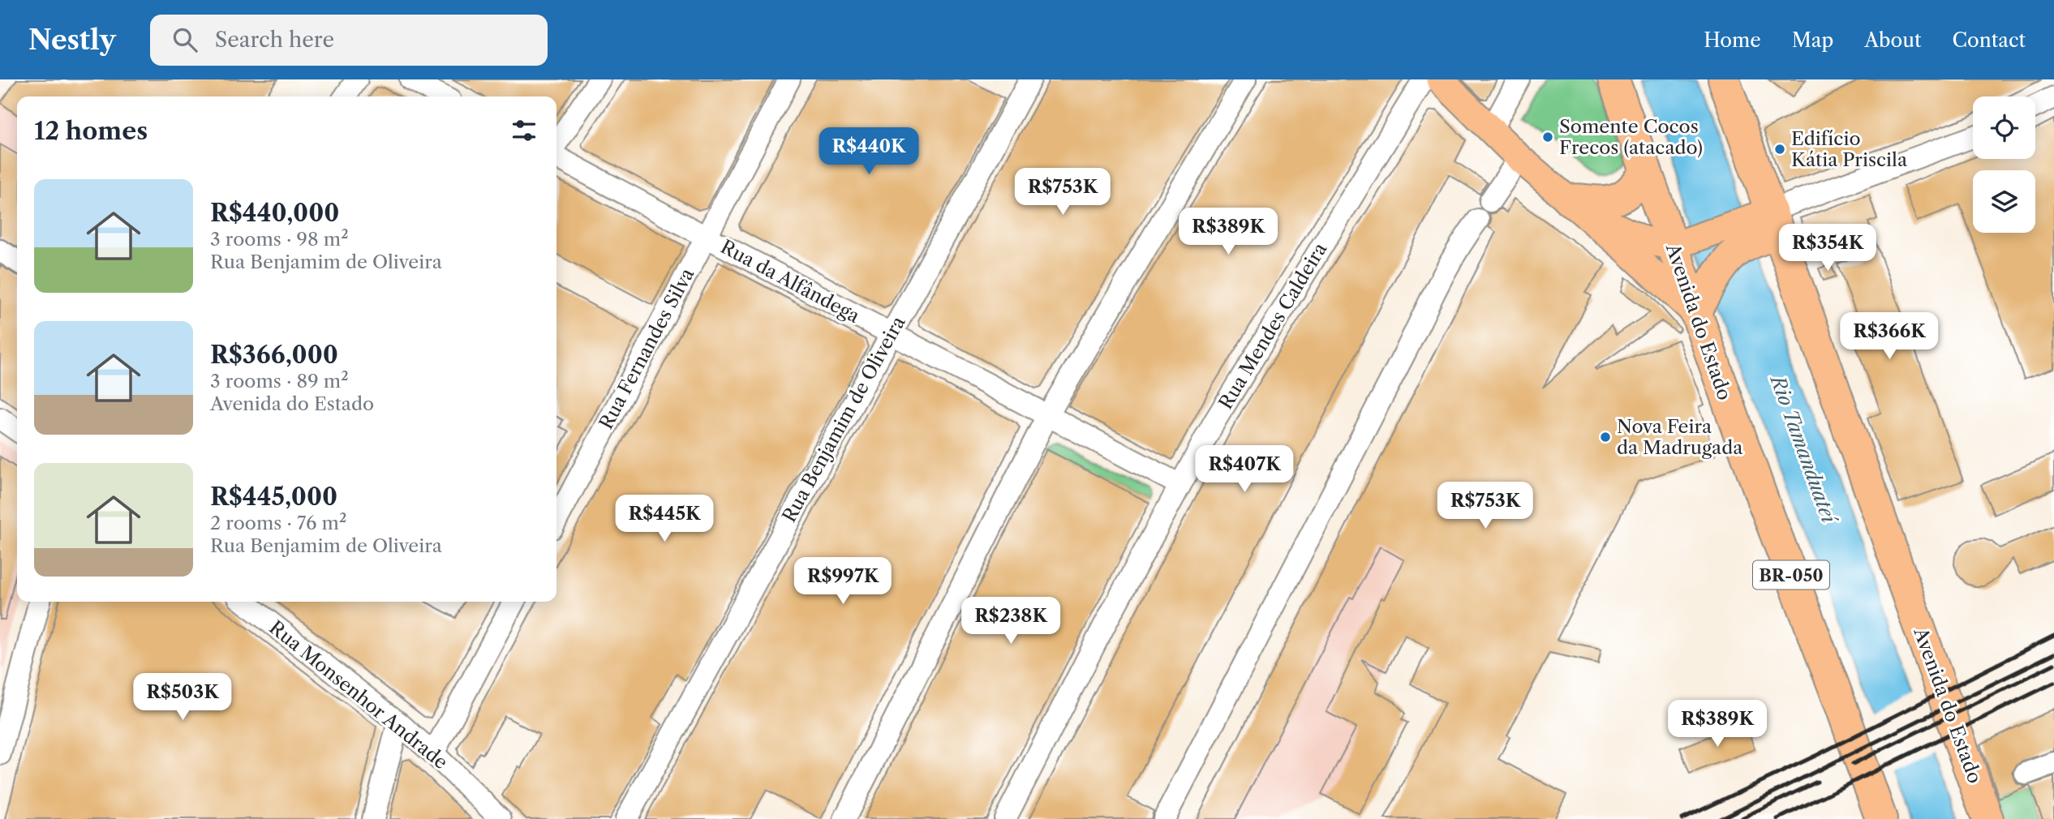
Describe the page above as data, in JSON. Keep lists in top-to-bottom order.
{
  "streets": {
    "highway": ["Avenida do Estado", "BR-050"],
    "street": [
      "Rua da Alfândega",
      "Rua Mendes Caldeira",
      "Rua Fernandes Silva",
      "Rua Benjamim de Oliveira",
      "Rua Monsenhor Andrade"
    ]
  },
  "crossings": [
    ["Rua da Alfândega", "Rua Mendes Caldeira"],
    ["Rua da Alfândega", "Rua Fernandes Silva"],
    ["Rua da Alfândega", "Rua Benjamim de Oliveira"]
  ],
  "water": ["Rio Tamanduateí"],
  "places": ["Somente Cocos Frecos (atacado)", "Edifício Kátia Priscila", "Nova Feira da Madrugada"],
  "page": {
    "header": "Nestly",
    "search": "Search here",
    "nav": [
      "Home",
      "Map",
      "About",
      "Contact"
    ],
    "heading": "12 homes",
    "price": [
      "R$440K",
      "R$753K",
      "R$389K",
      "R$354K",
      "R$366K",
      "R$407K",
      "R$753K",
      "R$445K",
      "R$997K",
      "R$238K",
      "R$503K",
      "R$389K"
    ],
    "list": [
      {
        "name": "R$440,000",
        "note": "3 rooms · 98 m² · Rua Benjamim de Oliveira"
      },
      {
        "name": "R$366,000",
        "note": "3 rooms · 89 m² · Avenida do Estado"
      },
      {
        "name": "R$445,000",
        "note": "2 rooms · 76 m² · Rua Benjamim de Oliveira"
      }
    ]
  }
}
